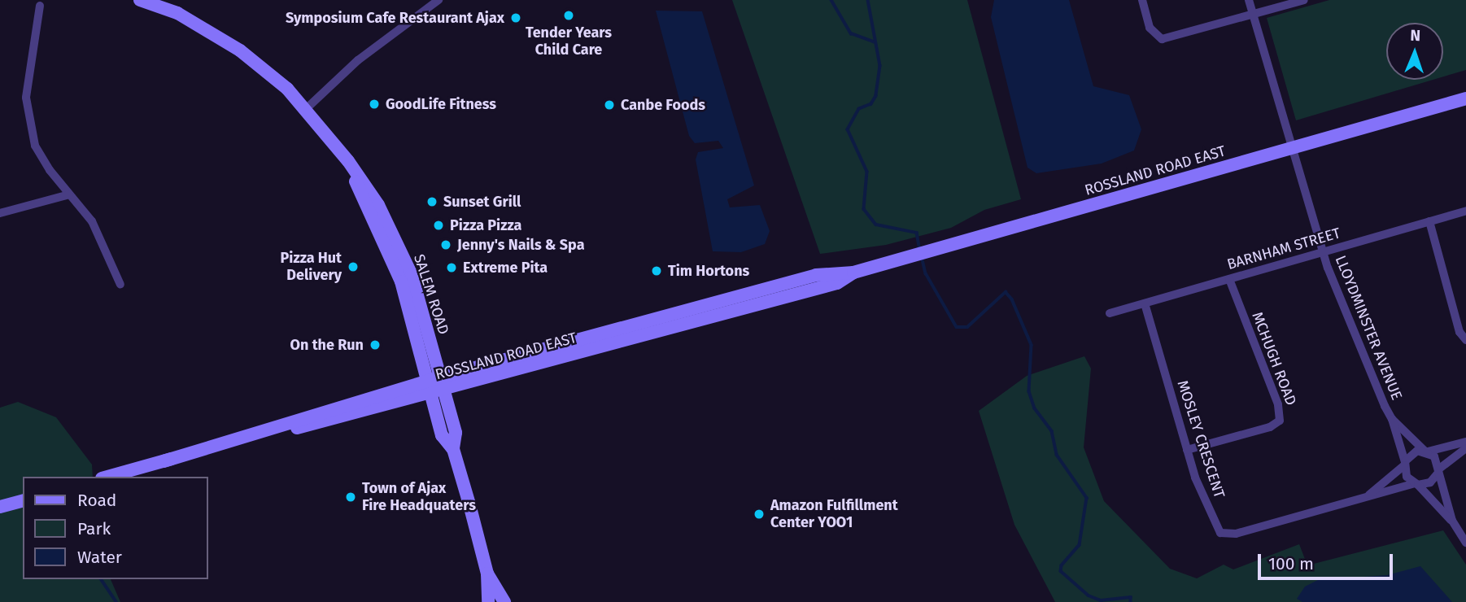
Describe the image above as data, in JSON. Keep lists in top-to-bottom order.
{
  "streets": {
    "main road": ["ROSSLAND ROAD EAST", "SALEM ROAD"],
    "street": [
      "BARNHAM STREET",
      "LLOYDMINSTER AVENUE",
      "MCHUGH ROAD",
      "MOSLEY CRESCENT"
    ]
  },
  "crossings": [
    ["ROSSLAND ROAD EAST", "SALEM ROAD"],
    ["ROSSLAND ROAD EAST", "LLOYDMINSTER AVENUE"],
    ["BARNHAM STREET", "LLOYDMINSTER AVENUE"],
    ["BARNHAM STREET", "MCHUGH ROAD"],
    ["BARNHAM STREET", "MOSLEY CRESCENT"],
    ["LLOYDMINSTER AVENUE", "MOSLEY CRESCENT"],
    ["MCHUGH ROAD", "MOSLEY CRESCENT"]
  ],
  "places": [
    "Tender Years Child Care",
    "Symposium Cafe Restaurant Ajax",
    "GoodLife Fitness",
    "Canbe Foods",
    "Sunset Grill",
    "Pizza Pizza",
    "Jenny's Nails & Spa",
    "Pizza Hut Delivery",
    "Extreme Pita",
    "Tim Hortons",
    "On the Run",
    "Town of Ajax Fire Headquaters",
    "Amazon Fulfillment Center YOO1"
  ],
  "legend": ["Road", "Park", "Water"],
  "scale_bar": "100 m",
  "north": "top"
}
